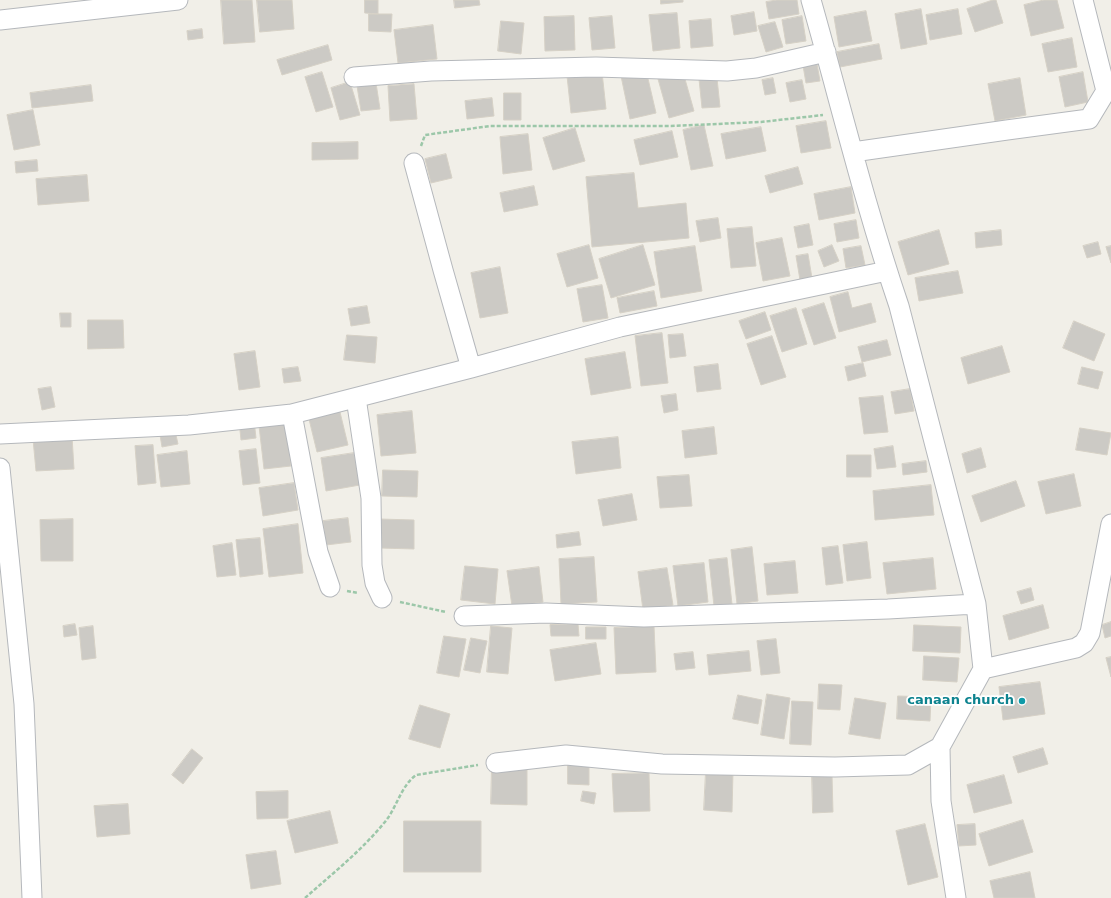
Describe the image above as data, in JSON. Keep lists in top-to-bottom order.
{
  "places": ["canaan church"]
}
